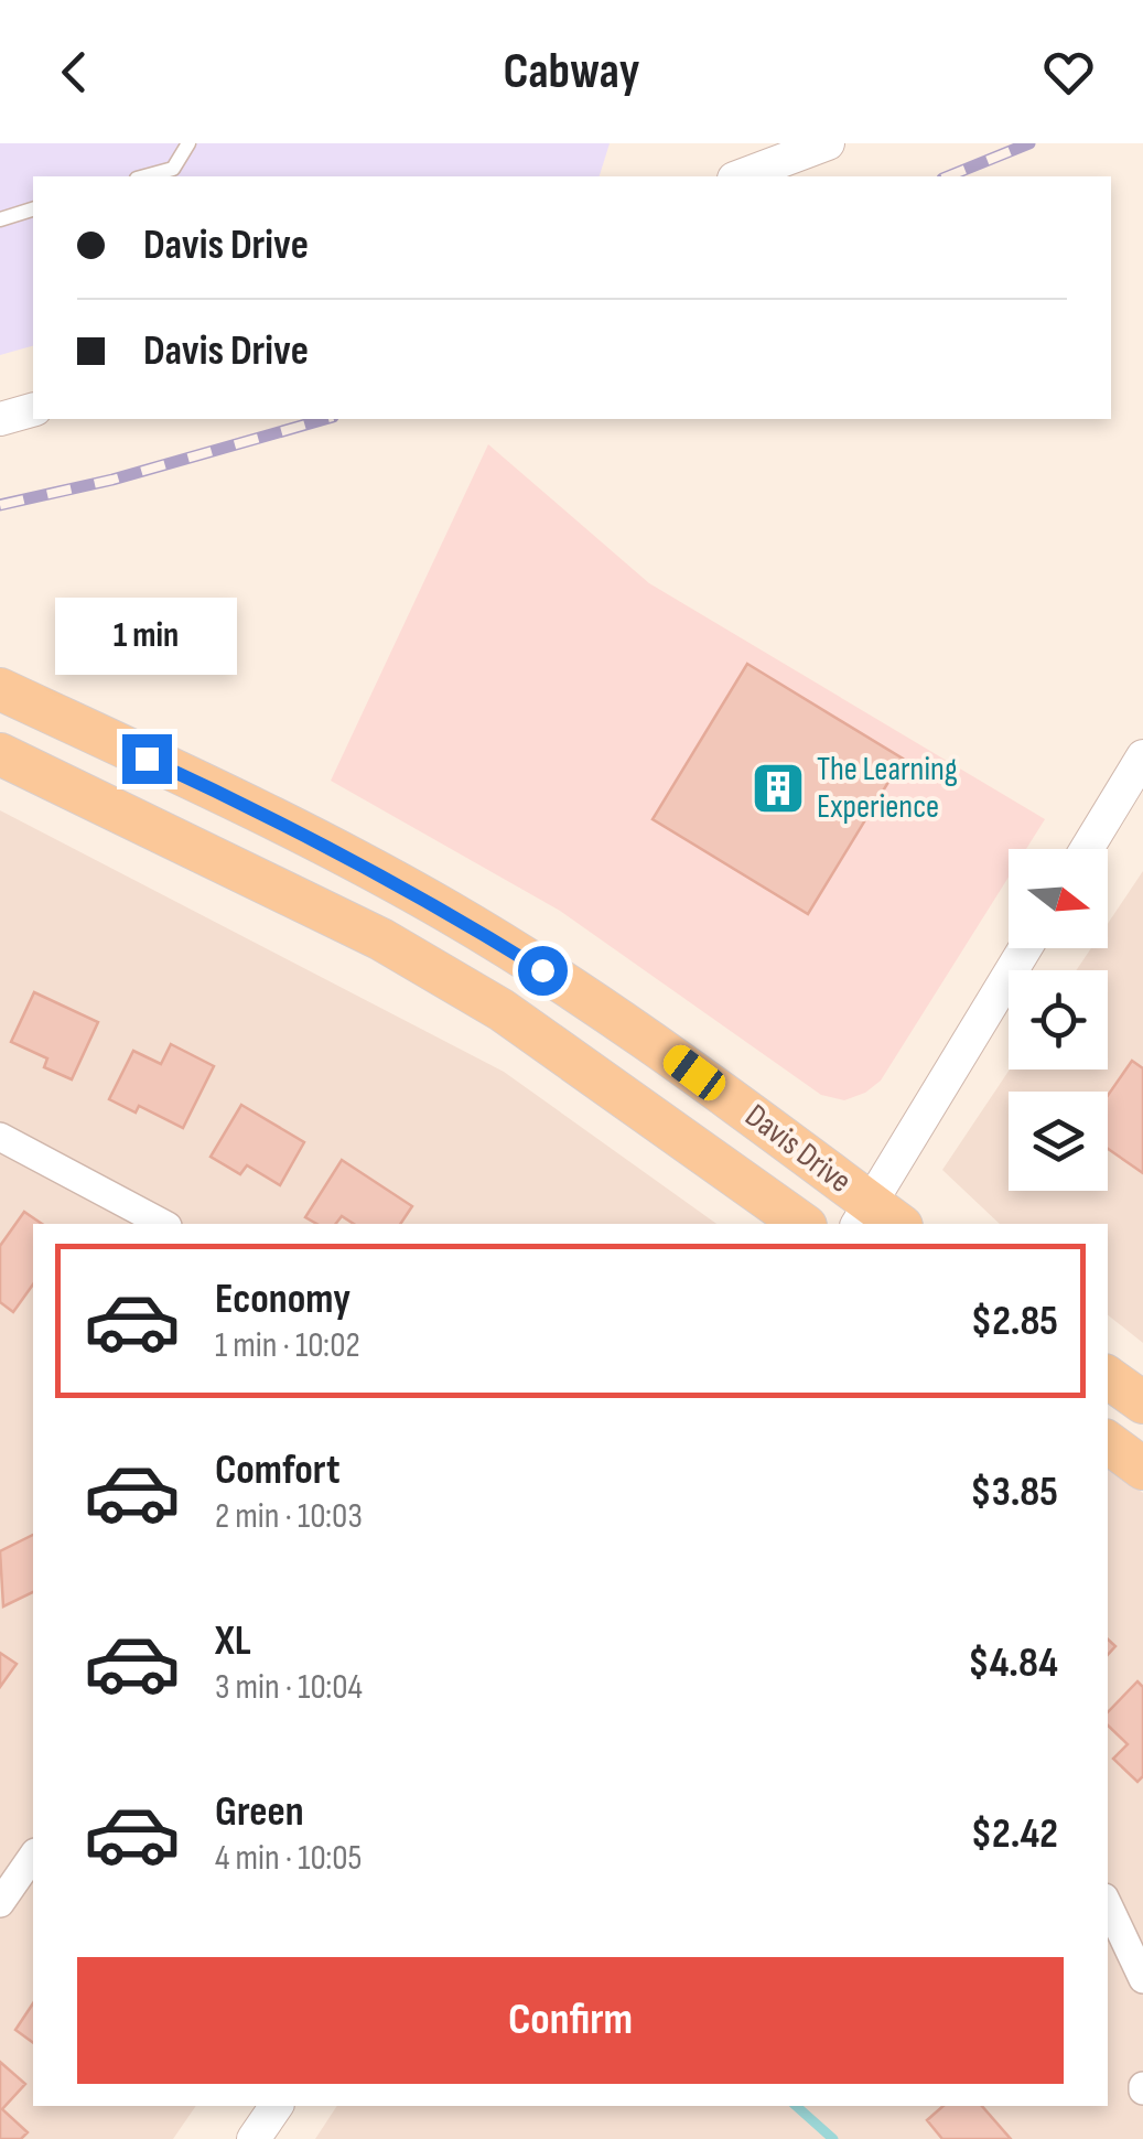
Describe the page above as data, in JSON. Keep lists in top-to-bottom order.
{
  "streets": {
    "main road": ["Davis Drive"]
  },
  "places": {
    "building": ["The Learning Experience"]
  },
  "north": "right",
  "page": {
    "header": "Cabway",
    "banner": ["Davis Drive", "Davis Drive"],
    "bubble": "1 min",
    "list": [
      {
        "name": "Economy",
        "note": "1 min · 10:02",
        "value": "$2.85"
      },
      {
        "name": "Comfort",
        "note": "2 min · 10:03",
        "value": "$3.85"
      },
      {
        "name": "XL",
        "note": "3 min · 10:04",
        "value": "$4.84"
      },
      {
        "name": "Green",
        "note": "4 min · 10:05",
        "value": "$2.42"
      }
    ],
    "buttons": "Confirm"
  }
}
